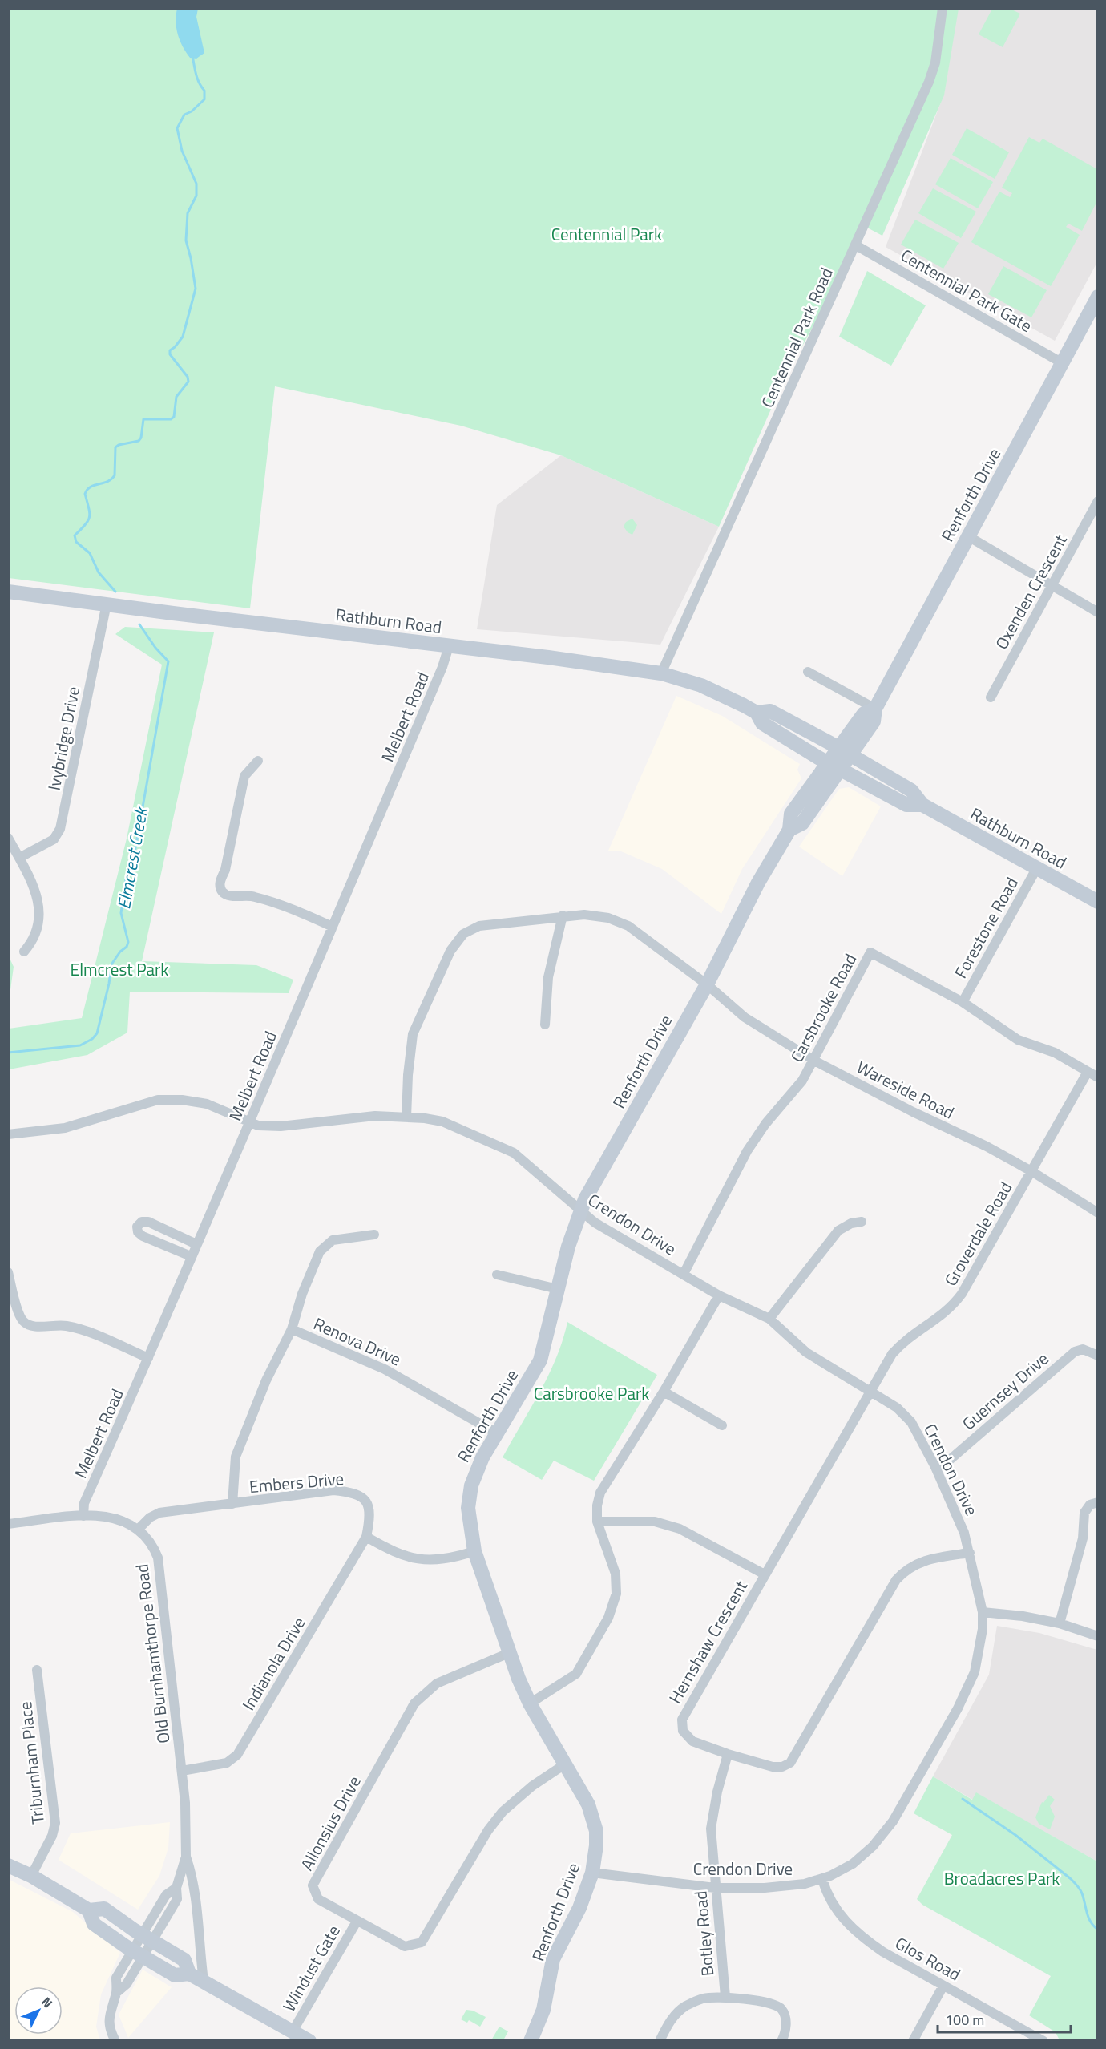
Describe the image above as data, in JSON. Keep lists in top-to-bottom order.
{
  "streets": {
    "street": [
      "Centennial Park Gate",
      "Centennial Park Road",
      "Renforth Drive",
      "Oxenden Crescent",
      "Rathburn Road",
      "Melbert Road",
      "Ivybridge Drive",
      "Forestone Road",
      "Carsbrooke Road",
      "Wareside Road",
      "Crendon Drive",
      "Groverdale Road",
      "Renova Drive",
      "Guernsey Drive",
      "Embers Drive",
      "Hernshaw Crescent",
      "Old Burnhamthorpe Road",
      "Indianola Drive",
      "Triburnham Place",
      "Allonsius Drive",
      "Botley Road",
      "Glos Road",
      "Windust Gate"
    ]
  },
  "crossings": [
    ["Centennial Park Gate", "Centennial Park Road"],
    ["Centennial Park Gate", "Renforth Drive"],
    ["Centennial Park Road", "Rathburn Road"],
    ["Renforth Drive", "Rathburn Road"],
    ["Renforth Drive", "Wareside Road"],
    ["Renforth Drive", "Crendon Drive"],
    ["Renforth Drive", "Renova Drive"],
    ["Renforth Drive", "Allonsius Drive"],
    ["Rathburn Road", "Melbert Road"],
    ["Rathburn Road", "Ivybridge Drive"],
    ["Rathburn Road", "Forestone Road"],
    ["Melbert Road", "Crendon Drive"],
    ["Melbert Road", "Old Burnhamthorpe Road"],
    ["Forestone Road", "Carsbrooke Road"],
    ["Carsbrooke Road", "Wareside Road"],
    ["Carsbrooke Road", "Crendon Drive"],
    ["Carsbrooke Road", "Groverdale Road"],
    ["Wareside Road", "Crendon Drive"],
    ["Wareside Road", "Groverdale Road"],
    ["Crendon Drive", "Groverdale Road"],
    ["Crendon Drive", "Guernsey Drive"],
    ["Crendon Drive", "Hernshaw Crescent"],
    ["Crendon Drive", "Botley Road"],
    ["Crendon Drive", "Glos Road"],
    ["Groverdale Road", "Hernshaw Crescent"],
    ["Renova Drive", "Embers Drive"],
    ["Embers Drive", "Old Burnhamthorpe Road"],
    ["Embers Drive", "Indianola Drive"],
    ["Hernshaw Crescent", "Botley Road"],
    ["Old Burnhamthorpe Road", "Indianola Drive"],
    ["Allonsius Drive", "Windust Gate"]
  ],
  "water": ["Elmcrest Creek"],
  "parks": [
    "Centennial Park",
    "Elmcrest Park",
    "Carsbrooke Park",
    "Broadacres Park"
  ],
  "scale_bar": "100 m",
  "north": "top right"
}
